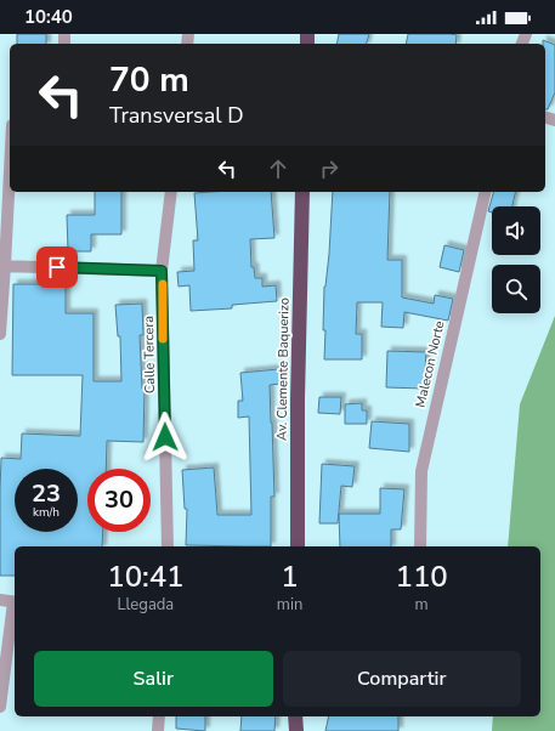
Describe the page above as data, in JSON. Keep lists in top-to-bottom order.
{
  "streets": {
    "highway": ["Av. Clemente Baquerizo"],
    "street": ["Calle Tercera", "Malecon Norte"]
  },
  "page": {
    "status": "10:40",
    "turn": ["70 m", "Transversal D"],
    "speed": "23 km/h",
    "limit": "30",
    "eta": [
      "10:41",
      "Llegada",
      "1",
      "min",
      "110",
      "m"
    ],
    "buttons": ["Salir", "Compartir"]
  }
}
